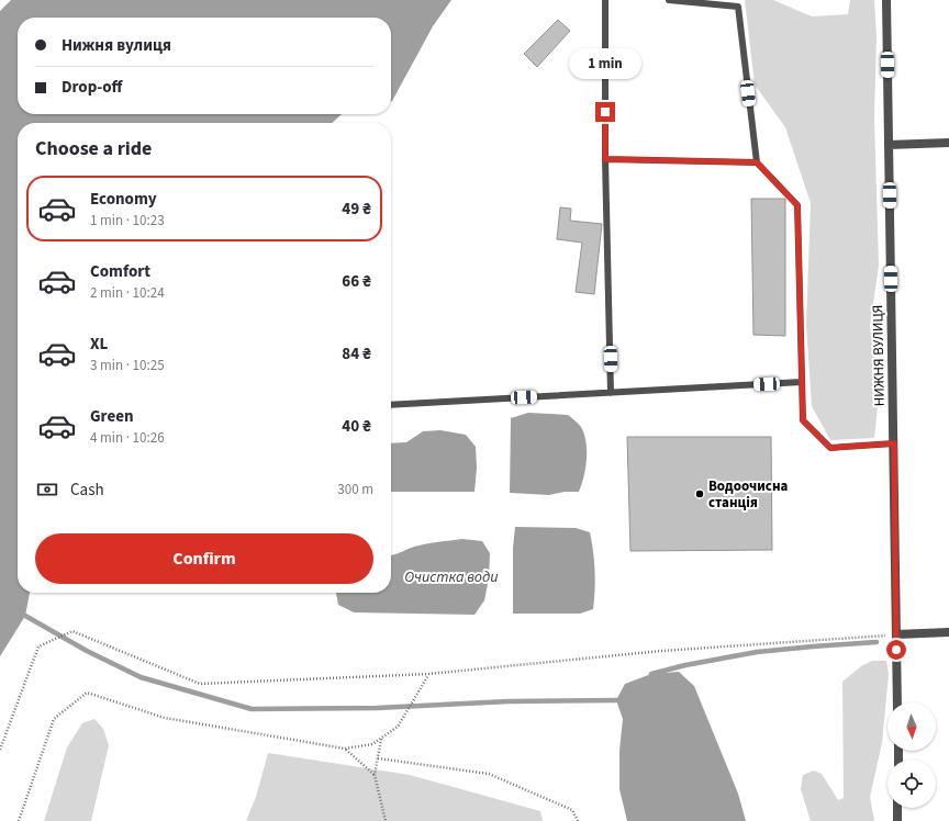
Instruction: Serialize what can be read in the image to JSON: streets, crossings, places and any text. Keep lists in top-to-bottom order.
{
  "streets": {
    "street": ["НИЖНЯ ВУЛИЦЯ"]
  },
  "water": ["Очистка води"],
  "places": ["Водоочисна станція"],
  "north": "bottom",
  "page": {
    "banner": ["Нижня вулиця", "Drop-off"],
    "bubble": "1 min",
    "heading": "Choose a ride",
    "list": [
      {
        "name": "Economy",
        "note": "1 min · 10:23",
        "value": "49 ₴"
      },
      {
        "name": "Comfort",
        "note": "2 min · 10:24",
        "value": "66 ₴"
      },
      {
        "name": "XL",
        "note": "3 min · 10:25",
        "value": "84 ₴"
      },
      {
        "name": "Green",
        "note": "4 min · 10:26",
        "value": "40 ₴"
      }
    ],
    "pay": ["Cash", "300 m"],
    "buttons": "Confirm"
  }
}
